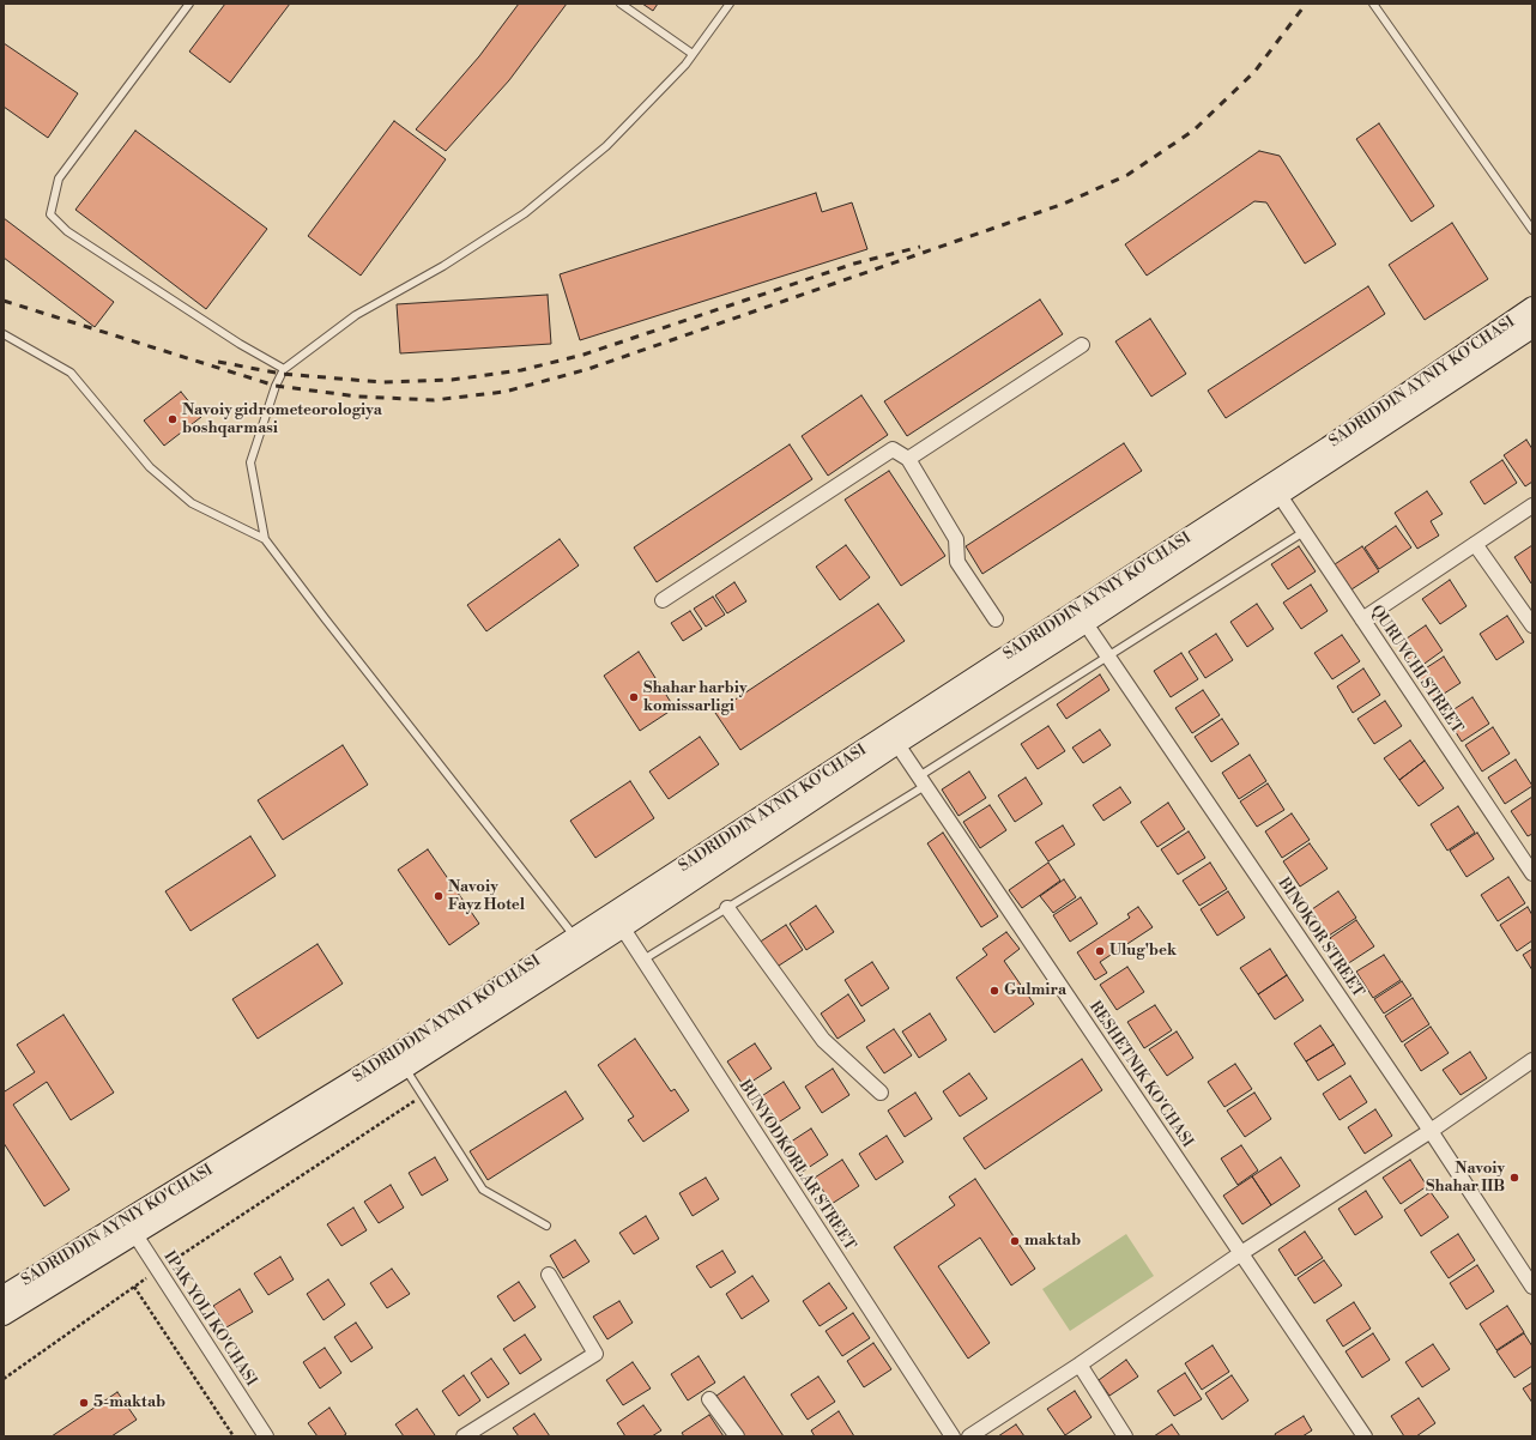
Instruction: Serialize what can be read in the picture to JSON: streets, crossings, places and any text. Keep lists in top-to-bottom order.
{
  "streets": {
    "main road": ["SADRIDDIN AYNIY KO'CHASI"],
    "street": [
      "QURUVCHI STREET",
      "BINOKOR STREET",
      "RESHETNIK KO'CHASI",
      "BUNYODKORLAR STREET",
      "IPAK YOLI KO'CHASI"
    ]
  },
  "crossings": [
    ["SADRIDDIN AYNIY KO'CHASI", "QURUVCHI STREET"],
    ["SADRIDDIN AYNIY KO'CHASI", "BINOKOR STREET"],
    ["SADRIDDIN AYNIY KO'CHASI", "RESHETNIK KO'CHASI"],
    ["SADRIDDIN AYNIY KO'CHASI", "BUNYODKORLAR STREET"],
    ["SADRIDDIN AYNIY KO'CHASI", "IPAK YOLI KO'CHASI"]
  ],
  "places": [
    "Navoiy gidrometeorologiya boshqarmasi",
    "Shahar harbiy komissarligi",
    "Navoiy Fayz Hotel",
    "Ulug'bek",
    "Gulmira",
    "Navoiy Shahar IIB",
    "maktab",
    "5-maktab"
  ]
}
